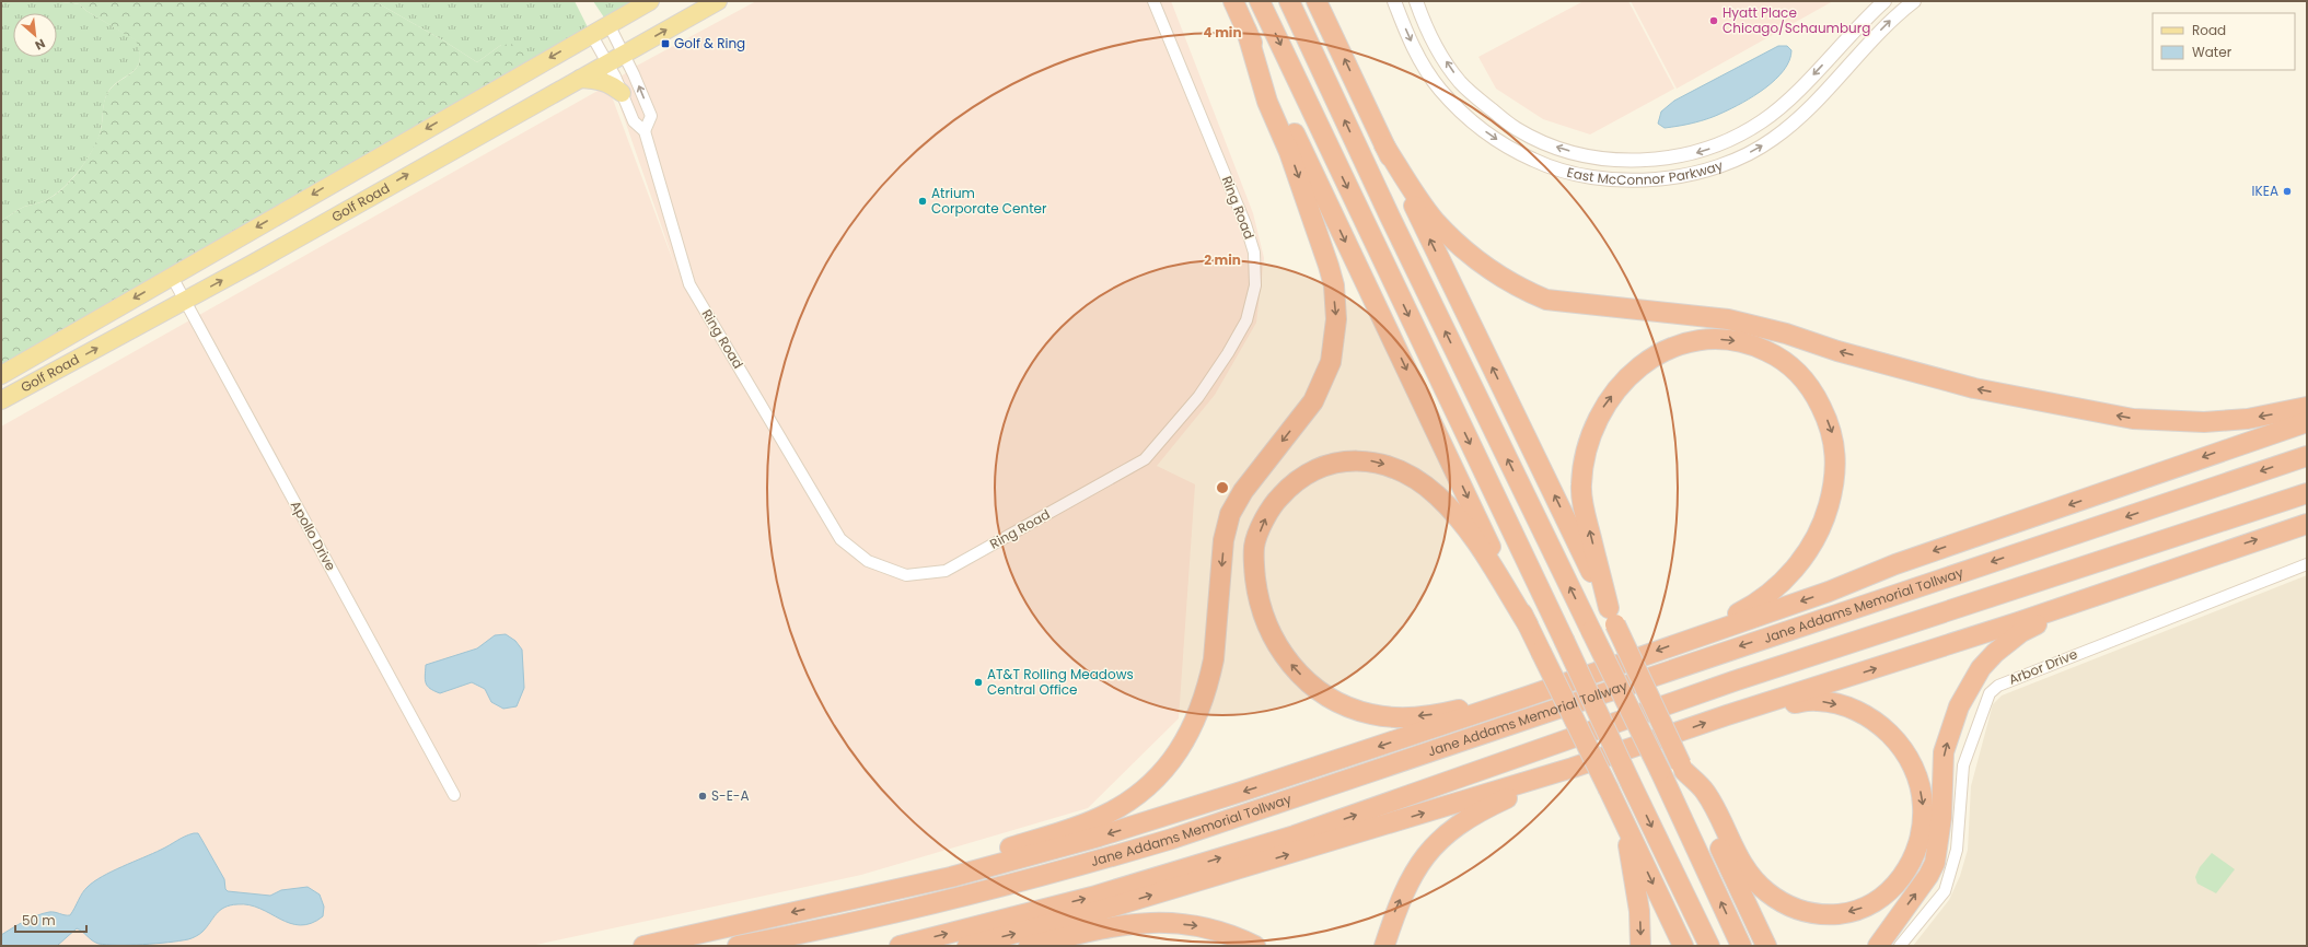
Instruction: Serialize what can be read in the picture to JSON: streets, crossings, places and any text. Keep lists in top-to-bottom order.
{
  "streets": {
    "highway": ["Jane Addams Memorial Tollway"],
    "main road": ["Golf Road"],
    "street": [
      "East McConnor Parkway",
      "Ring Road",
      "Apollo Drive",
      "Arbor Drive"
    ]
  },
  "crossings": [
    ["Golf Road", "Ring Road"],
    ["Golf Road", "Apollo Drive"]
  ],
  "places": {
    "other": [
      "Hyatt Place Chicago/Schaumburg",
      "IKEA",
      "Atrium Corporate Center",
      "AT&T Rolling Meadows Central Office",
      "S-E-A"
    ],
    "transit": ["Golf & Ring"]
  },
  "legend": ["Road", "Water"],
  "scale_bar": "50 m",
  "north": "bottom right",
  "rings": ["4 min", "2 min"]
}
